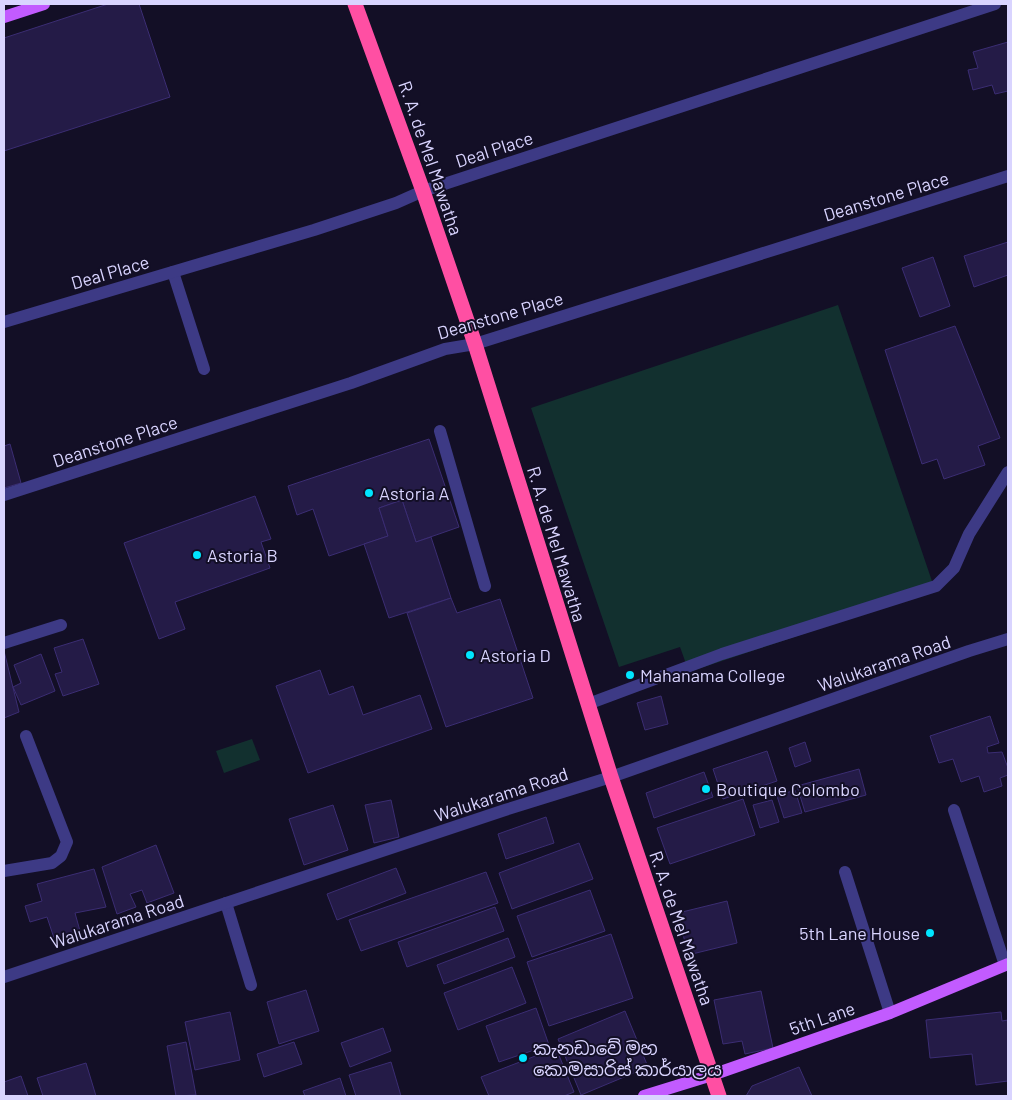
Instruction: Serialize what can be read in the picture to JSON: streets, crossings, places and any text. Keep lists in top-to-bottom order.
{
  "streets": {
    "highway": ["R. A. de Mel Mawatha"],
    "main road": ["5th Lane"],
    "street": ["Deal Place", "Deanstone Place", "Walukarama Road"]
  },
  "crossings": [
    ["Deal Place", "R. A. de Mel Mawatha"],
    ["R. A. de Mel Mawatha", "Deanstone Place"],
    ["R. A. de Mel Mawatha", "Walukarama Road"],
    ["R. A. de Mel Mawatha", "5th Lane"]
  ],
  "places": [
    "Astoria A",
    "Astoria B",
    "Astoria D",
    "Mahanama College",
    "Boutique Colombo",
    "5th Lane House",
    "කැනඩාවේ මහ කොමසාරිස් කාර්යාලය"
  ]
}
